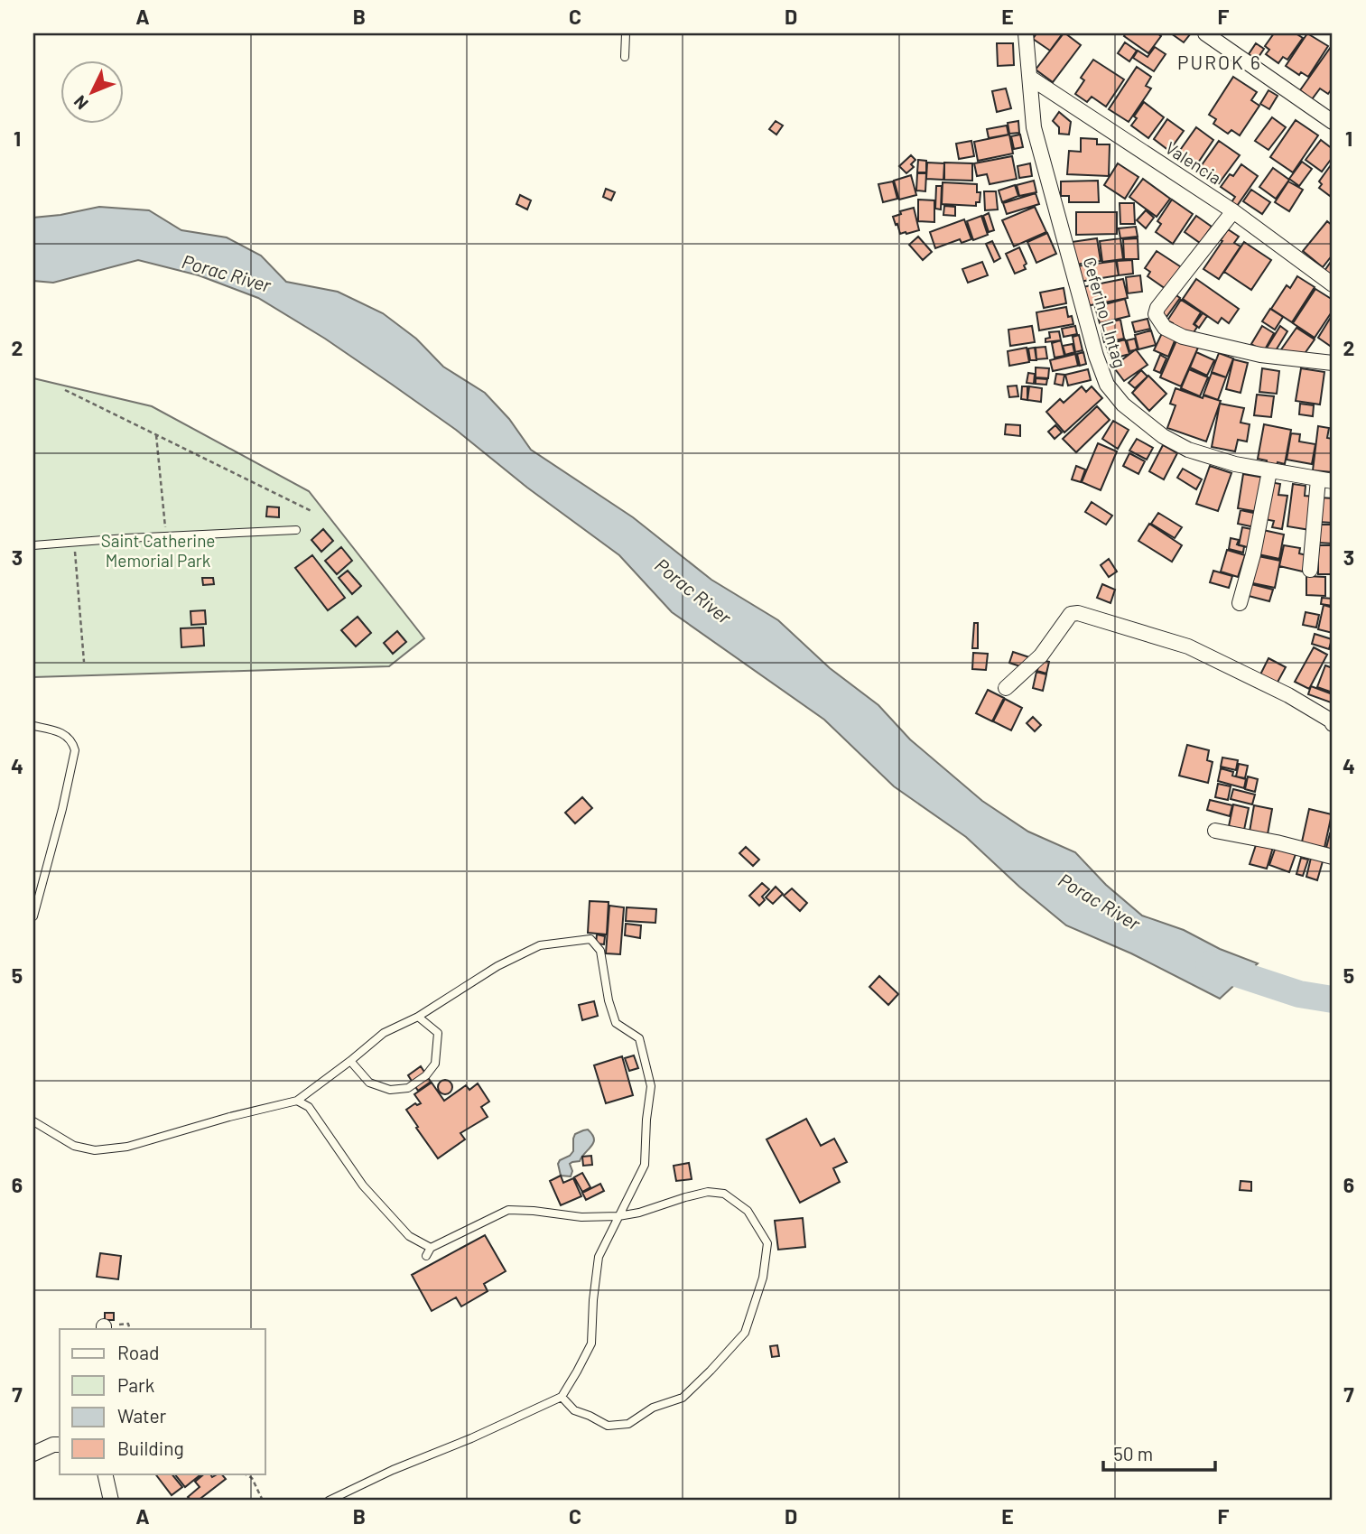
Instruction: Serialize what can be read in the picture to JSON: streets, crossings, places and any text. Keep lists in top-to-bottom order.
{
  "streets": {
    "street": ["Valencia", "Ceferino LIntag"]
  },
  "crossings": [
    ["Valencia", "Ceferino LIntag"]
  ],
  "districts": ["PUROK 6"],
  "water": ["Porac River"],
  "parks": ["Saint Catherine Memorial Park"],
  "legend": [
    "Road",
    "Park",
    "Water",
    "Building"
  ],
  "scale_bar": "50 m",
  "north": "bottom left",
  "grid": {
    "columns": [
      "A",
      "B",
      "C",
      "D",
      "E",
      "F"
    ],
    "rows": [
      "1",
      "2",
      "3",
      "4",
      "5",
      "6",
      "7"
    ]
  }
}
